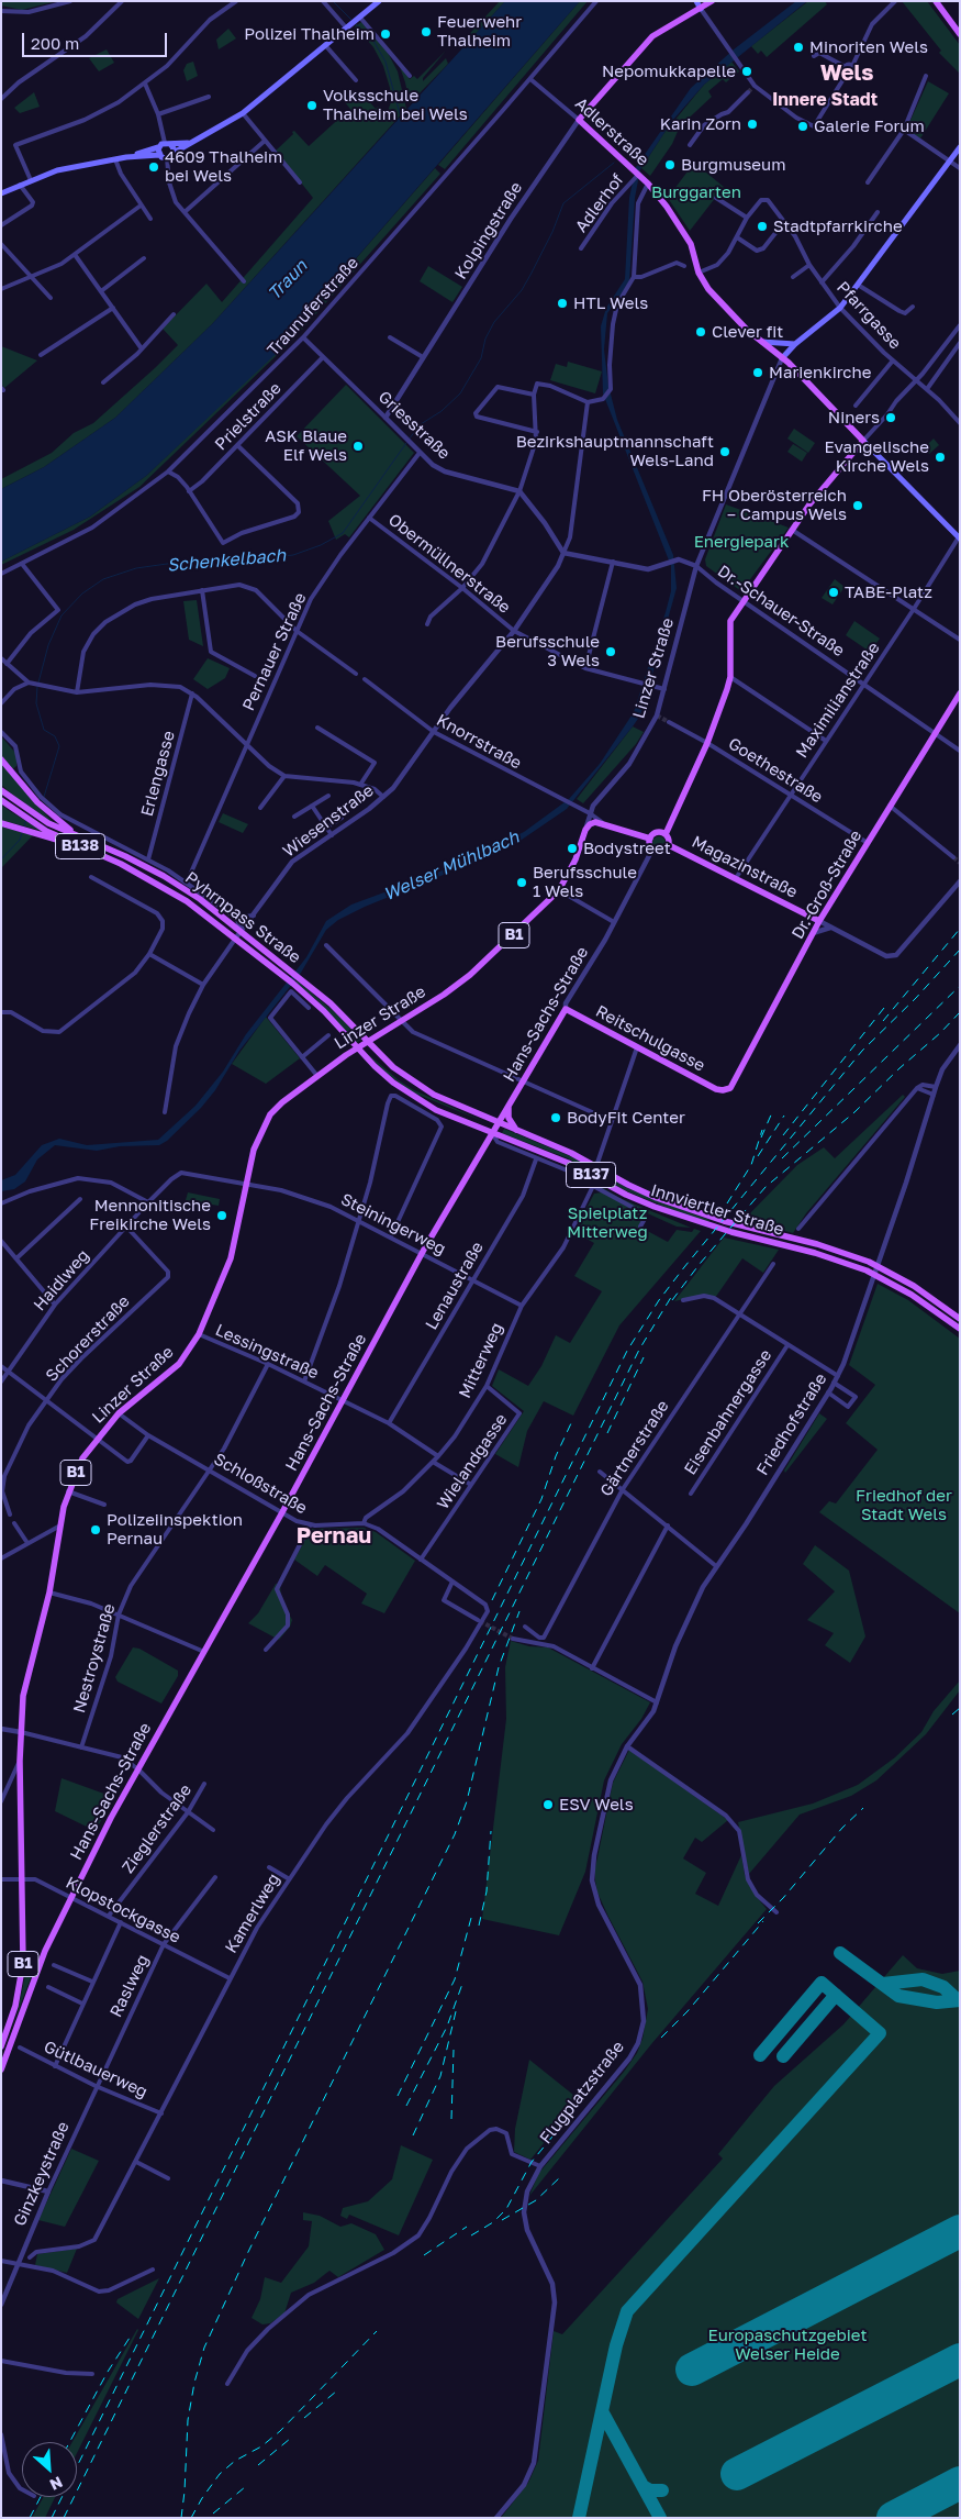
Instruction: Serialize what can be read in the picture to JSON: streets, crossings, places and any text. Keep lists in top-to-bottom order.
{
  "streets": {
    "main road": [
      "Adlerstraße",
      "Linzer Straße",
      "B138",
      "Magazinstraße",
      "Dr.-Groß-Straße",
      "Pyhrnpass Straße",
      "B1",
      "Hans-Sachs-Straße",
      "Reitschulgasse",
      "B137",
      "Innviertler Straße"
    ],
    "street": [
      "Adlerhof",
      "Kolpingstraße",
      "Traunuferstraße",
      "Pfarrgasse",
      "Prielstraße",
      "Griesstraße",
      "Obermüllnerstraße",
      "Dr.-Schauer-Straße",
      "Pernauer Straße",
      "Maximilianstraße",
      "Knorrstraße",
      "Goethestraße",
      "Erlengasse",
      "Wiesenstraße",
      "Steiningerweg",
      "Haidlweg",
      "Lenaustraße",
      "Schorerstraße",
      "Lessingstraße",
      "Mitterweg",
      "Eisenbahnergasse",
      "Friedhofstraße",
      "Gärtnerstraße",
      "Wielandgasse",
      "Schloßstraße",
      "Nestroystraße",
      "Zieglerstraße",
      "Klopstockgasse",
      "Kamerlweg",
      "Raslweg",
      "Gütlbauerweg",
      "Flugplatzstraße",
      "Ginzkeystraße"
    ]
  },
  "crossings": [
    ["Adlerstraße", "Adlerhof"],
    ["Adlerstraße", "Kolpingstraße"],
    ["Adlerstraße", "Traunuferstraße"],
    ["Adlerstraße", "Linzer Straße"],
    ["Kolpingstraße", "Griesstraße"],
    ["Traunuferstraße", "Griesstraße"],
    ["Prielstraße", "Griesstraße"],
    ["Griesstraße", "Pernauer Straße"],
    ["Obermüllnerstraße", "Pernauer Straße"],
    ["Obermüllnerstraße", "Linzer Straße"],
    ["Obermüllnerstraße", "Wiesenstraße"],
    ["Dr.-Schauer-Straße", "Linzer Straße"],
    ["Dr.-Schauer-Straße", "Maximilianstraße"],
    ["Dr.-Schauer-Straße", "Dr.-Groß-Straße"],
    ["Linzer Straße", "Knorrstraße"],
    ["Linzer Straße", "Pyhrnpass Straße"],
    ["Linzer Straße", "Innviertler Straße"],
    ["Linzer Straße", "Steiningerweg"],
    ["Linzer Straße", "Lessingstraße"],
    ["Linzer Straße", "Schloßstraße"],
    ["Linzer Straße", "Klopstockgasse"],
    ["Maximilianstraße", "Goethestraße"],
    ["Maximilianstraße", "Magazinstraße"],
    ["Knorrstraße", "Wiesenstraße"],
    ["Goethestraße", "Dr.-Groß-Straße"],
    ["Wiesenstraße", "Pyhrnpass Straße"],
    ["Magazinstraße", "Dr.-Groß-Straße"],
    ["Magazinstraße", "Hans-Sachs-Straße"],
    ["Dr.-Groß-Straße", "Reitschulgasse"],
    ["Pyhrnpass Straße", "Innviertler Straße"],
    ["Hans-Sachs-Straße", "Reitschulgasse"],
    ["Hans-Sachs-Straße", "Innviertler Straße"],
    ["Hans-Sachs-Straße", "Steiningerweg"],
    ["Hans-Sachs-Straße", "Lessingstraße"],
    ["Hans-Sachs-Straße", "Schloßstraße"],
    ["Hans-Sachs-Straße", "Klopstockgasse"],
    ["Innviertler Straße", "Friedhofstraße"],
    ["Steiningerweg", "Haidlweg"],
    ["Steiningerweg", "Lenaustraße"],
    ["Steiningerweg", "Mitterweg"],
    ["Haidlweg", "Schorerstraße"],
    ["Lenaustraße", "Lessingstraße"],
    ["Lessingstraße", "Mitterweg"],
    ["Lessingstraße", "Nestroystraße"],
    ["Mitterweg", "Wielandgasse"],
    ["Mitterweg", "Schloßstraße"],
    ["Friedhofstraße", "Flugplatzstraße"],
    ["Wielandgasse", "Schloßstraße"],
    ["Schloßstraße", "Nestroystraße"],
    ["Schloßstraße", "Kamerlweg"],
    ["Zieglerstraße", "Klopstockgasse"],
    ["Klopstockgasse", "Kamerlweg"],
    ["Klopstockgasse", "Raslweg"],
    ["Kamerlweg", "Gütlbauerweg"],
    ["Raslweg", "Gütlbauerweg"],
    ["Raslweg", "Ginzkeystraße"],
    ["Gütlbauerweg", "Ginzkeystraße"]
  ],
  "districts": ["Wels", "Innere Stadt", "Pernau"],
  "water": ["Traun", "Schenkelbach", "Welser Mühlbach"],
  "parks": [
    "Burggarten",
    "Energiepark",
    "Spielplatz Mitterweg",
    "Friedhof der Stadt Wels",
    "Europaschutzgebiet Welser Heide"
  ],
  "places": [
    "Feuerwehr Thalheim",
    "Polizei Thalheim",
    "Minoriten Wels",
    "Nepomukkapelle",
    "Volksschule Thalheim bei Wels",
    "Karin Zorn",
    "Galerie Forum",
    "Burgmuseum",
    "4609 Thalheim bei Wels",
    "Stadtpfarrkirche",
    "HTL Wels",
    "Clever fit",
    "Marienkirche",
    "Niners",
    "ASK Blaue Elf Wels",
    "Bezirkshauptmannschaft Wels-Land",
    "Evangelische Kirche Wels",
    "FH Oberösterreich – Campus Wels",
    "TABE-Platz",
    "Berufsschule 3 Wels",
    "Bodystreet",
    "Berufsschule 1 Wels",
    "BodyFit Center",
    "Mennonitische Freikirche Wels",
    "Polizeiinspektion Pernau",
    "ESV Wels"
  ],
  "scale_bar": "200 m",
  "north": "bottom right"
}
